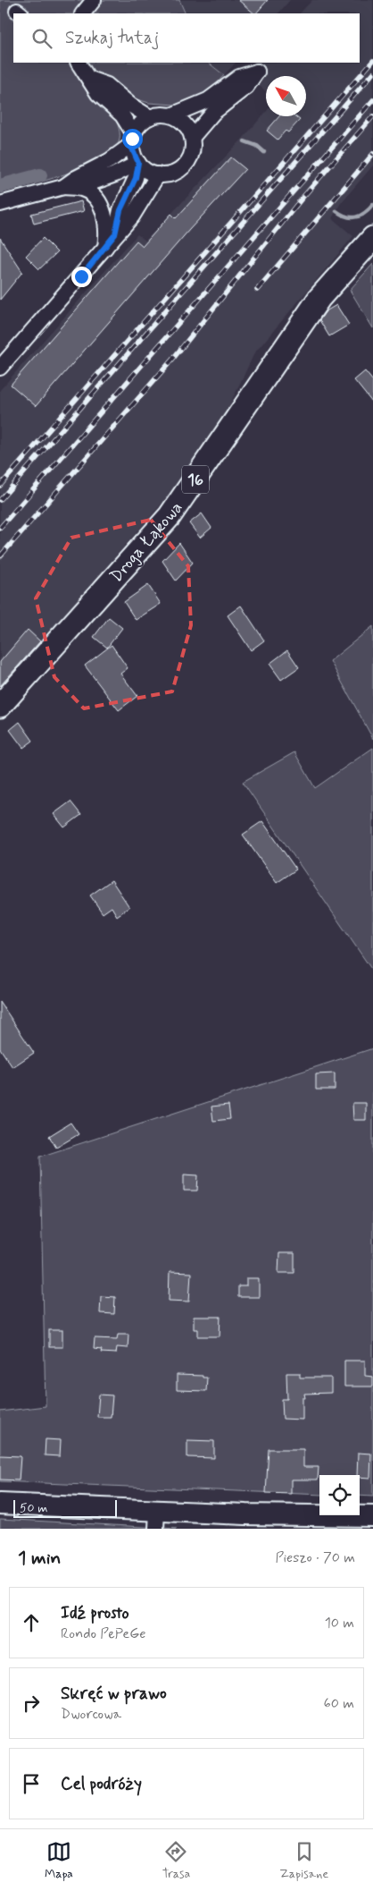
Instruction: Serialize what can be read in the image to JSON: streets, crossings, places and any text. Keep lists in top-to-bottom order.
{
  "streets": {
    "main road": ["16", "Droga Łąkowa"]
  },
  "scale_bar": "50 m",
  "north": "top left",
  "page": {
    "search": "Szukaj tutaj",
    "scale": "50 m",
    "heading": ["1 min", "Pieszo · 70 m"],
    "list": [
      ["Idź prosto", "Rondo PePeGe", "10 m"],
      ["Skręć w prawo", "Dworcowa", "60 m"],
      "Cel podróży"
    ],
    "nav": ["Mapa", "Trasa", "Zapisane"]
  }
}
